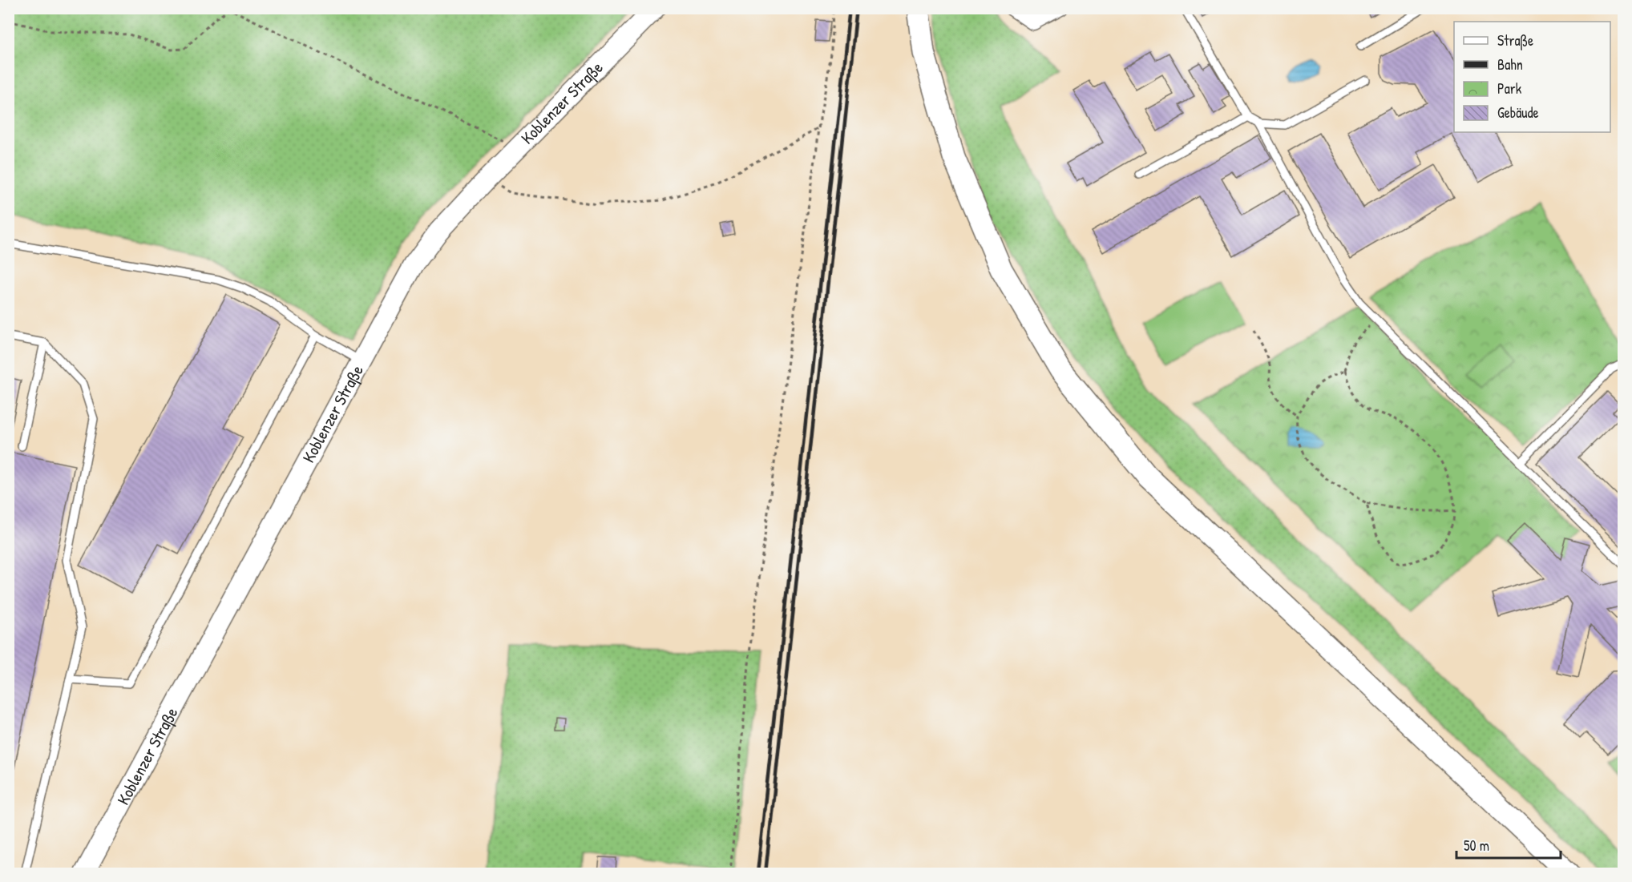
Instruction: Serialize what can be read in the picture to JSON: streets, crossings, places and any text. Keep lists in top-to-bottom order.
{
  "streets": {
    "street": ["Koblenzer Straße"]
  },
  "legend": [
    "Straße",
    "Bahn",
    "Park",
    "Gebäude"
  ],
  "scale_bar": "50 m"
}
